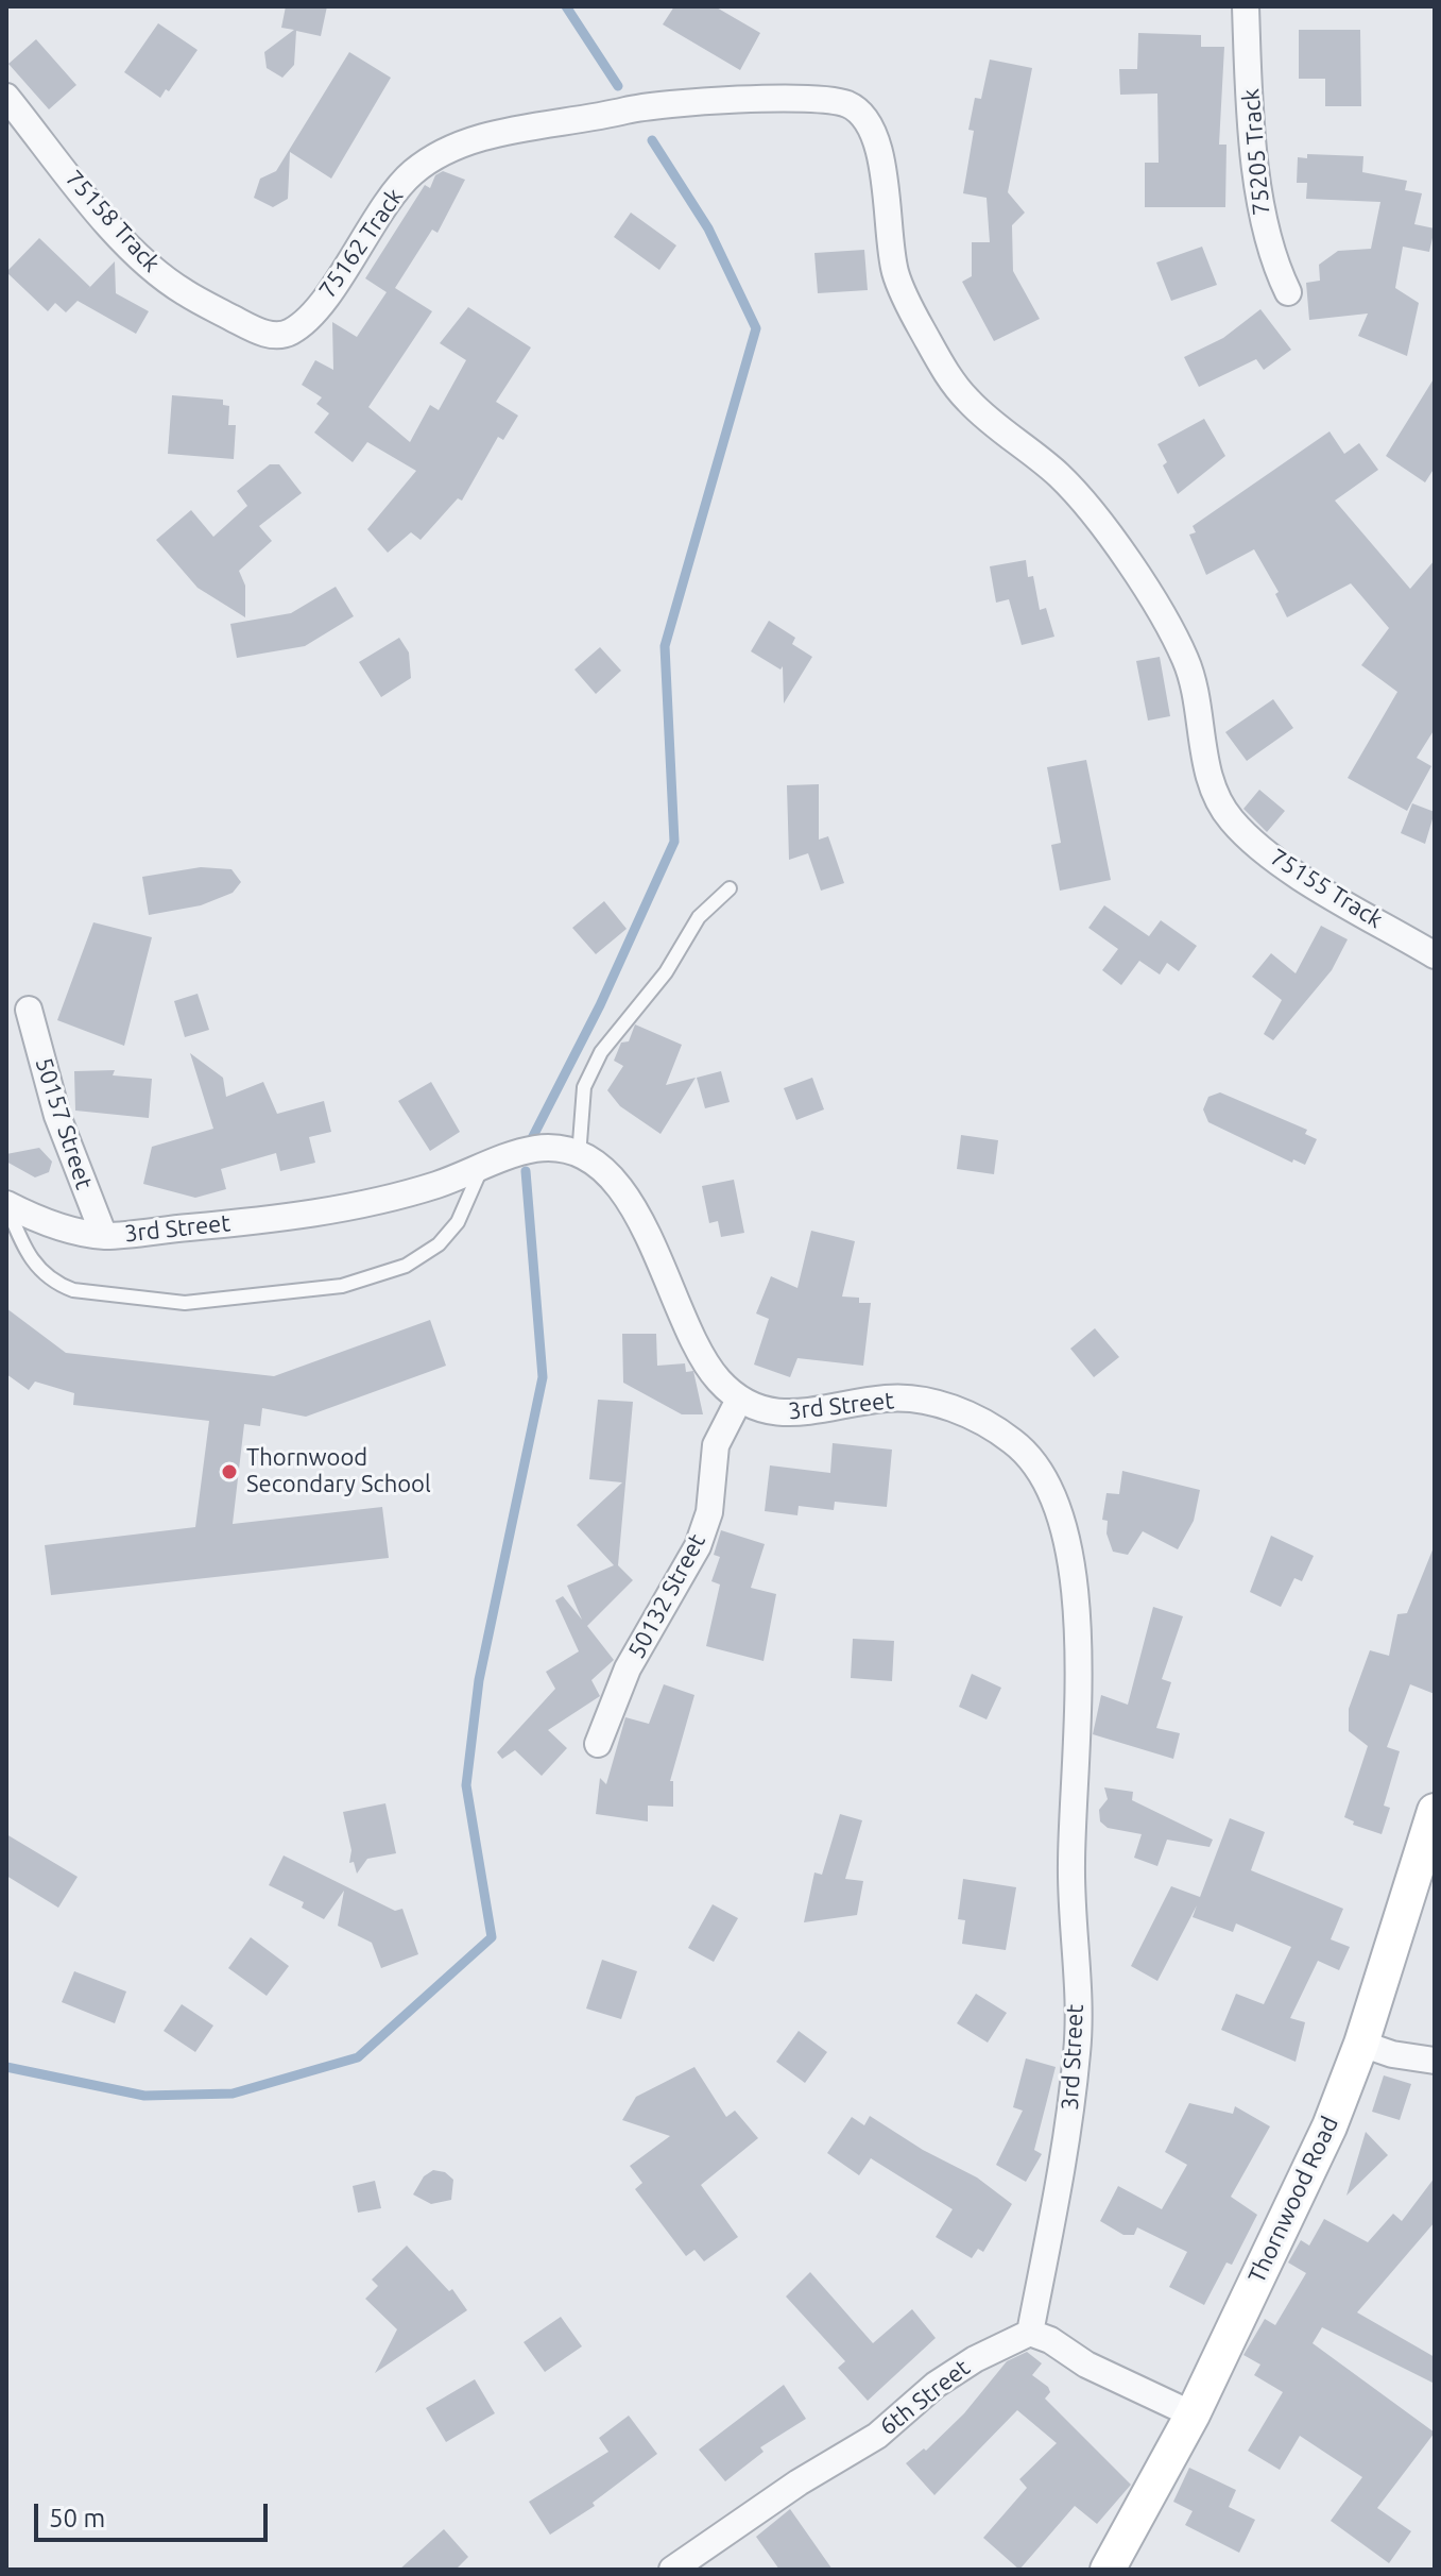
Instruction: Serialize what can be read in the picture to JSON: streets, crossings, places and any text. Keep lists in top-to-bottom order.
{
  "streets": {
    "street": [
      "75205 Track",
      "75158 Track",
      "75162 Track",
      "75155 Track",
      "50157 Street",
      "3rd Street",
      "50132 Street",
      "Thornwood Road",
      "6th Street"
    ]
  },
  "crossings": [
    ["75158 Track", "75162 Track"],
    ["75162 Track", "75155 Track"],
    ["50157 Street", "3rd Street"],
    ["3rd Street", "50132 Street"],
    ["3rd Street", "6th Street"]
  ],
  "places": ["Thornwood Secondary School"],
  "scale_bar": "50 m"
}
